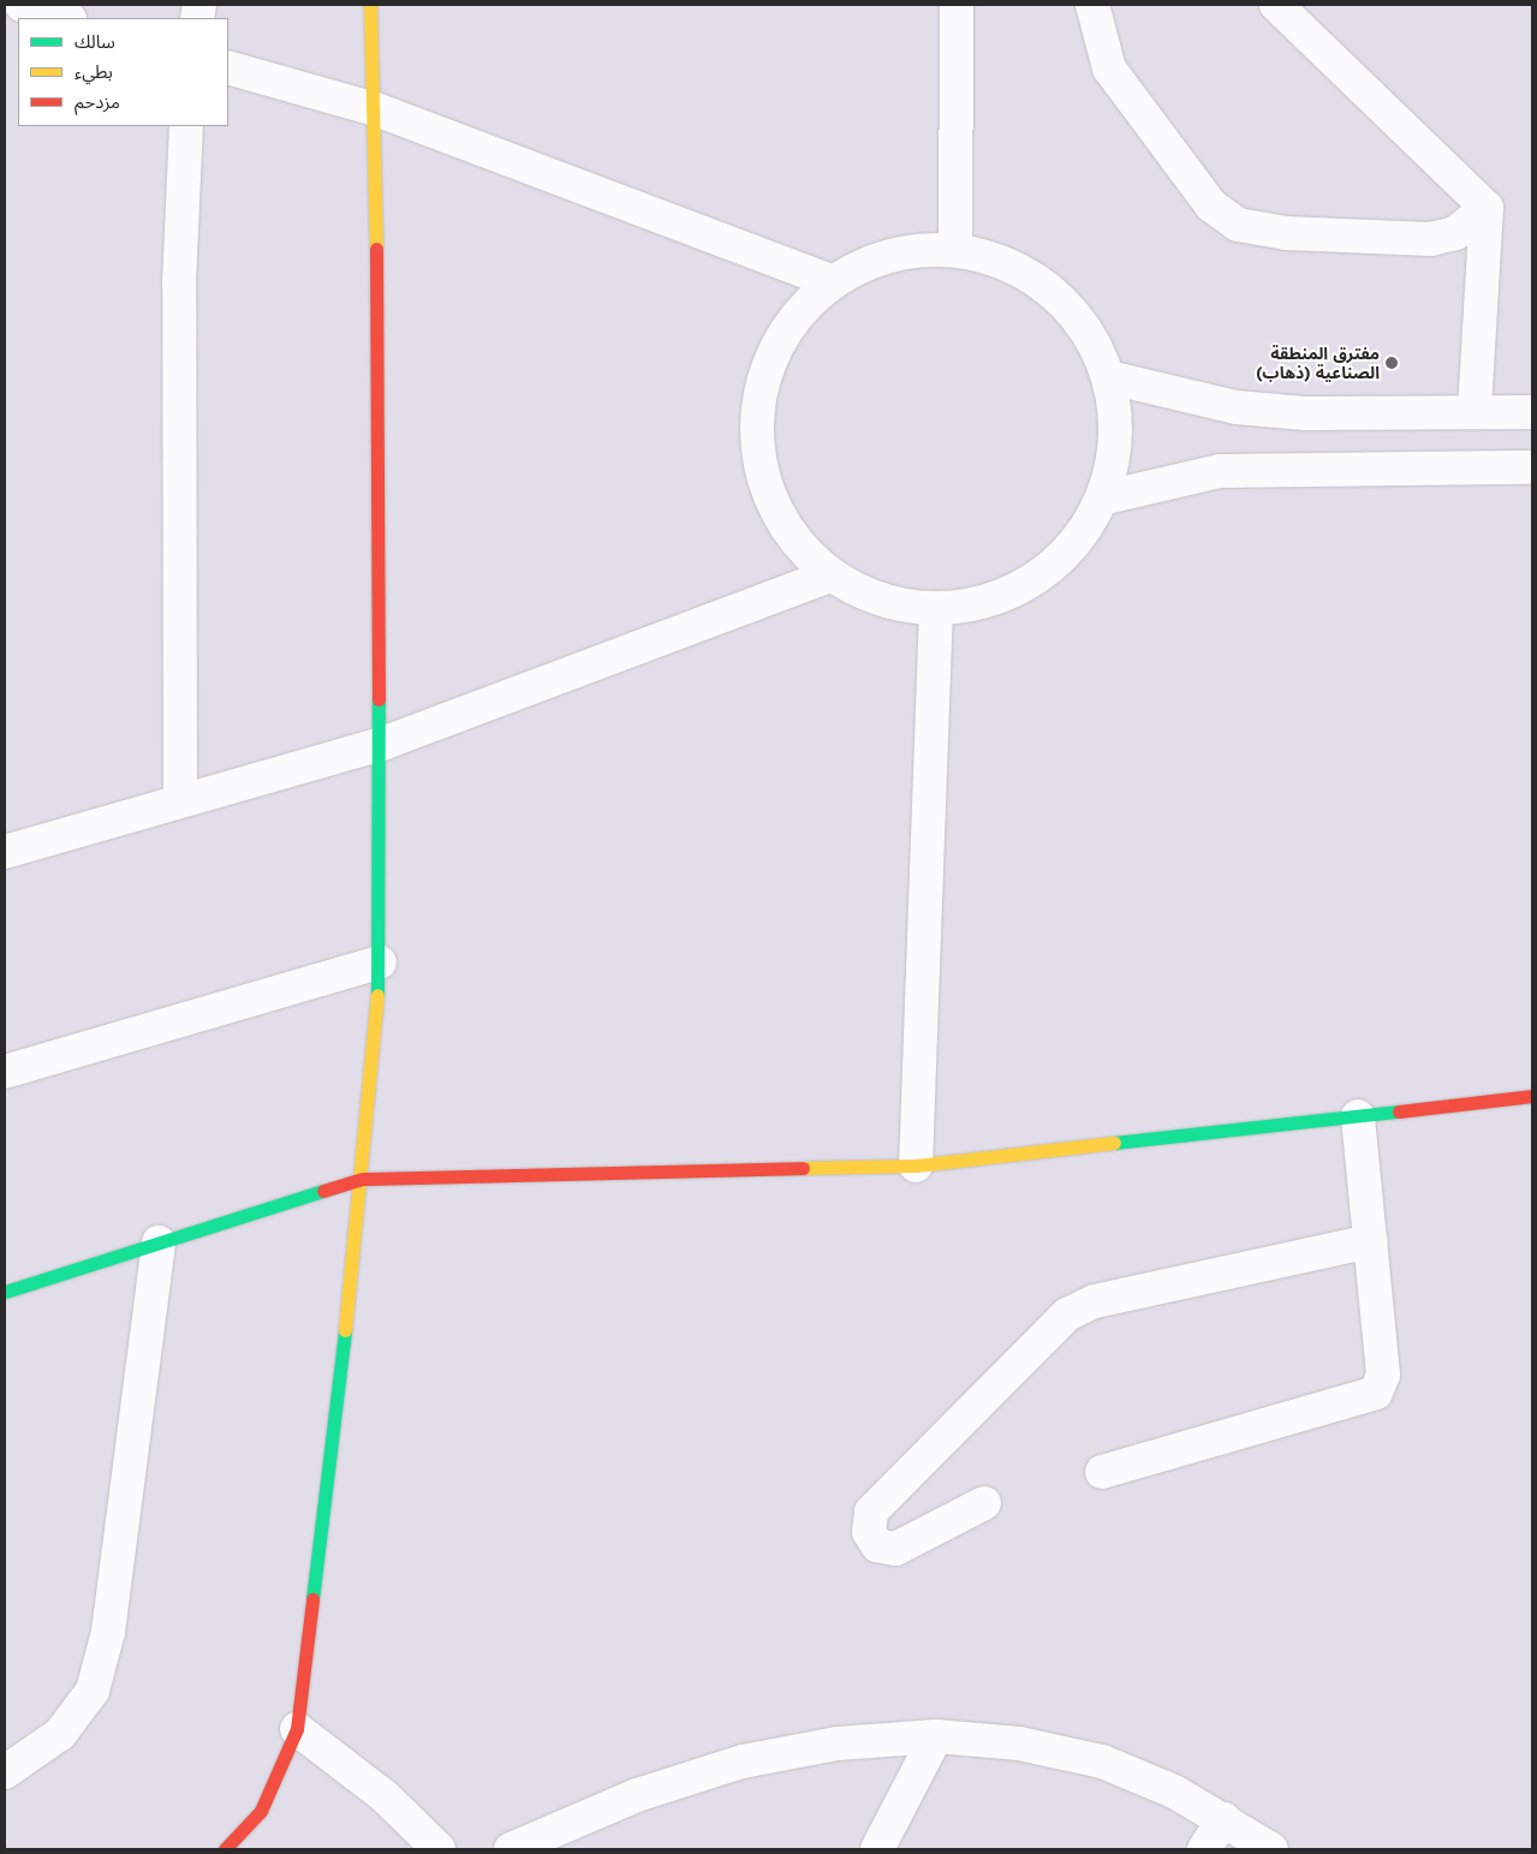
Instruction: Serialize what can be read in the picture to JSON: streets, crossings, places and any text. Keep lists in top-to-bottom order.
{
  "places": ["مفترق المنطقة الصناعية (ذهاب)"],
  "legend": ["سالك", "بطيء", "مزدحم"]
}
